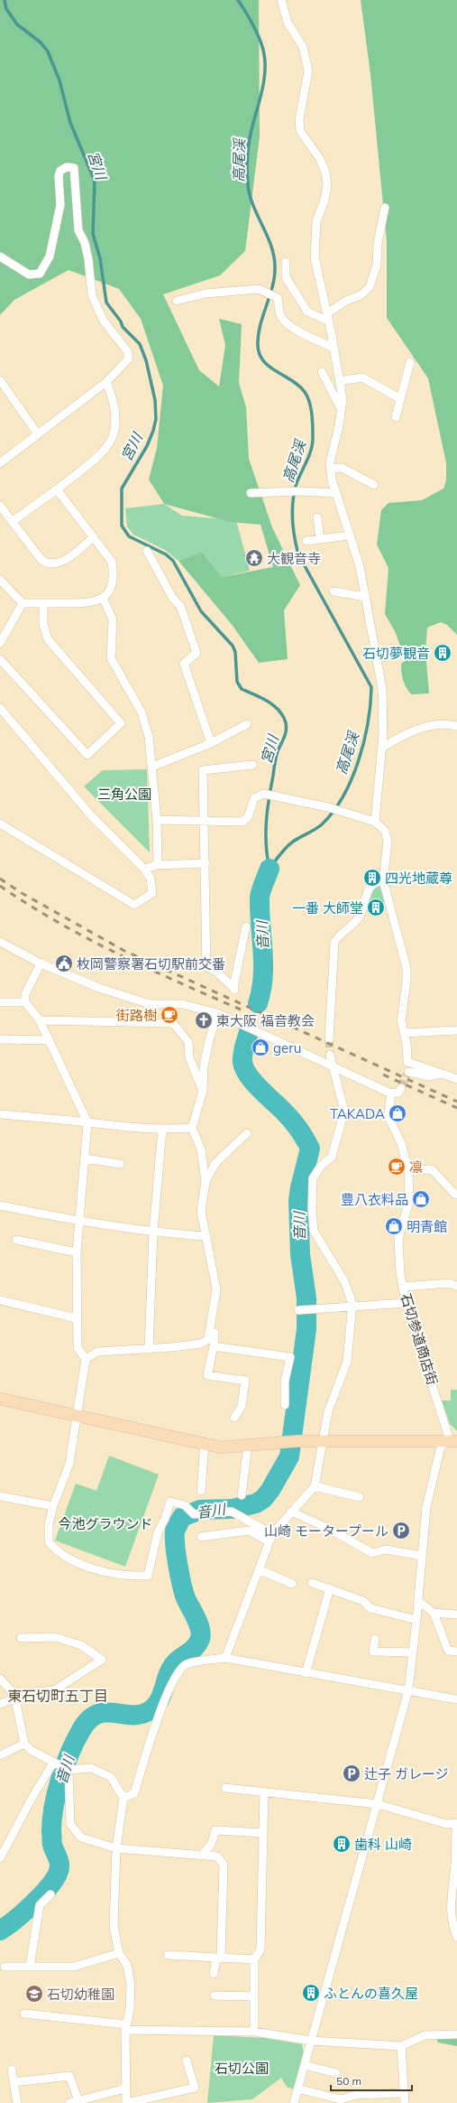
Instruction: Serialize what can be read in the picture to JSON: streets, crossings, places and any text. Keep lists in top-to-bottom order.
{
  "streets": {
    "street": ["石切参道商店街"]
  },
  "districts": ["東石切町五丁目"],
  "water": ["高尾渓", "宮川", "音川"],
  "parks": ["三角公園", "今池グラウンド", "石切公園"],
  "places": {
    "temple": ["大観音寺"],
    "building": [
      "石切夢観音",
      "四光地蔵尊",
      "一番 大師堂",
      "歯科 山崎",
      "ふとんの喜久屋"
    ],
    "public building": ["枚岡警察署石切駅前交番"],
    "cafe": ["街路樹", "凛"],
    "church": ["東大阪 福音教会"],
    "shop": [
      "geru",
      "TAKADA",
      "豊八衣料品",
      "明青館"
    ],
    "parking": ["山崎 モータープール", "辻子 ガレージ"],
    "school or university": ["石切幼稚園"]
  },
  "scale_bar": "50 m"
}
